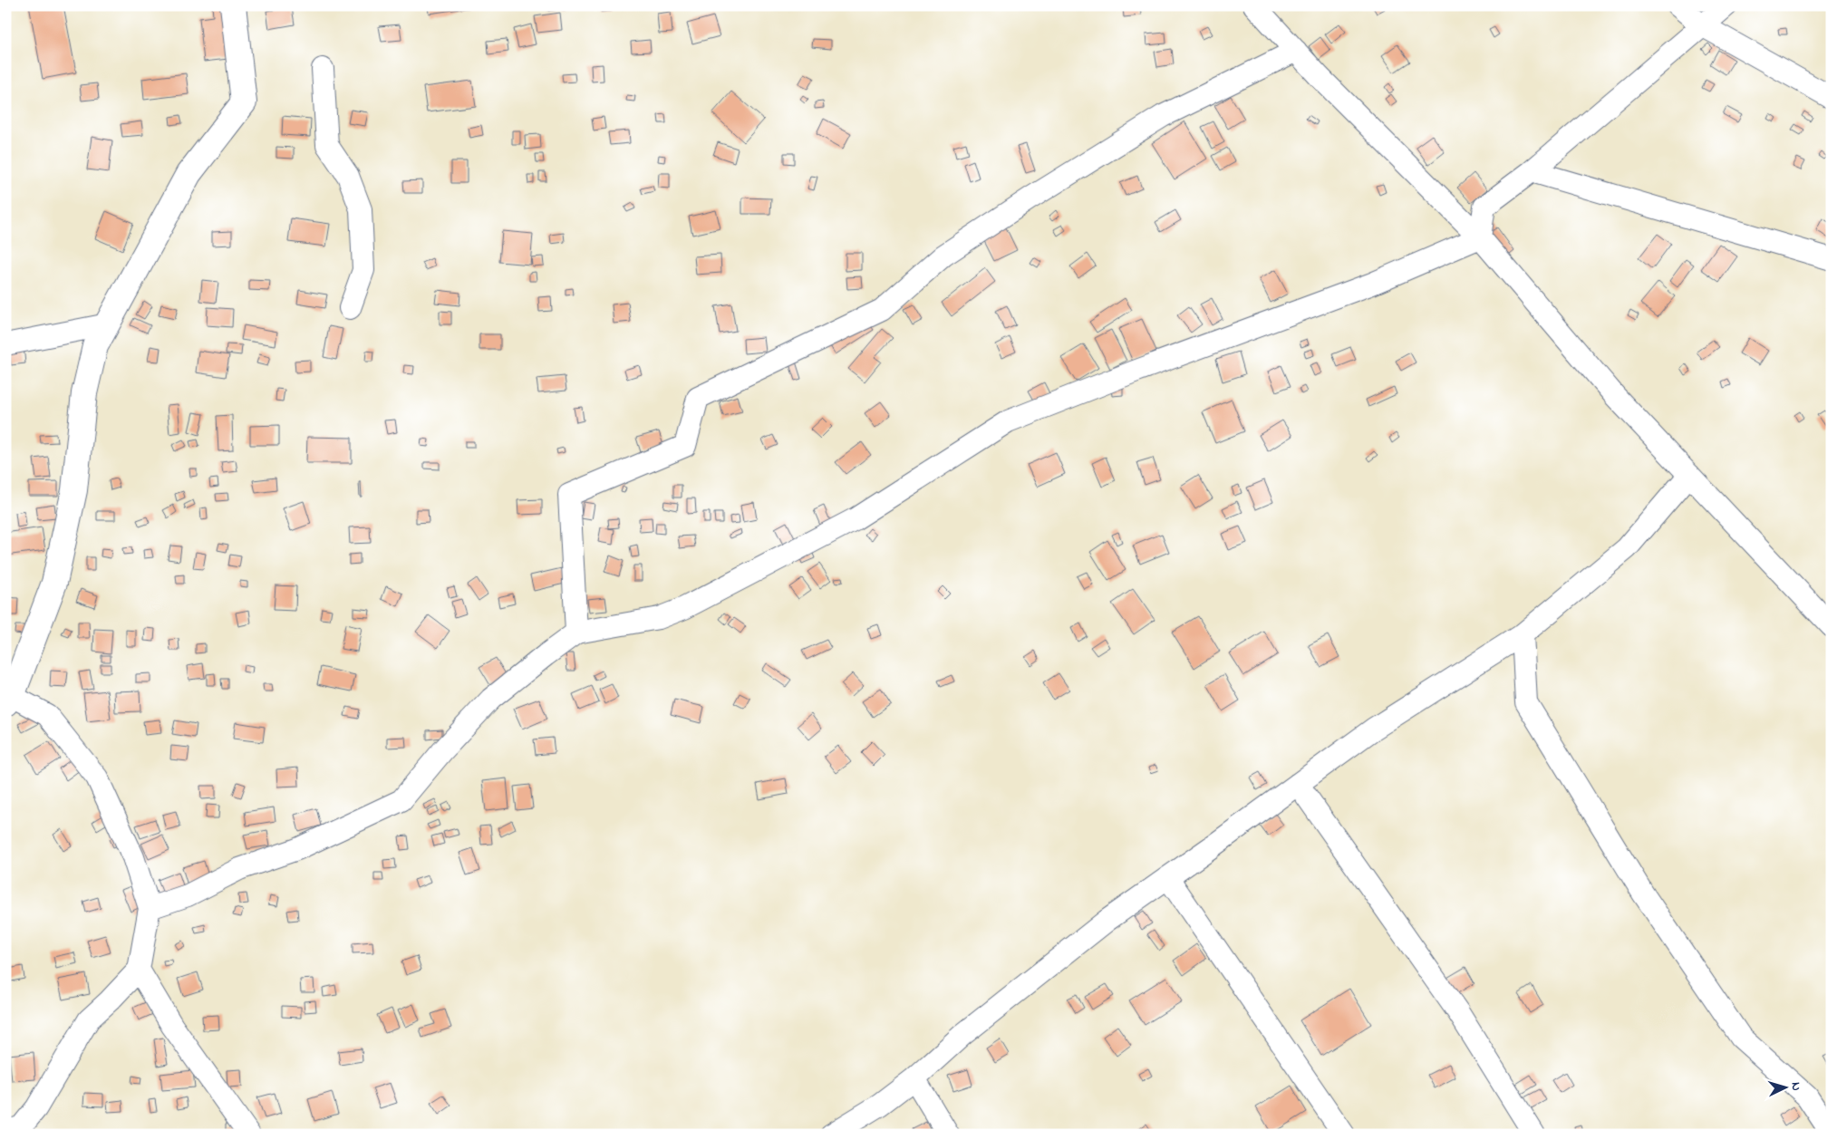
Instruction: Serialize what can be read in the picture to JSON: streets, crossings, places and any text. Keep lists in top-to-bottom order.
{
  "north": "right"
}
